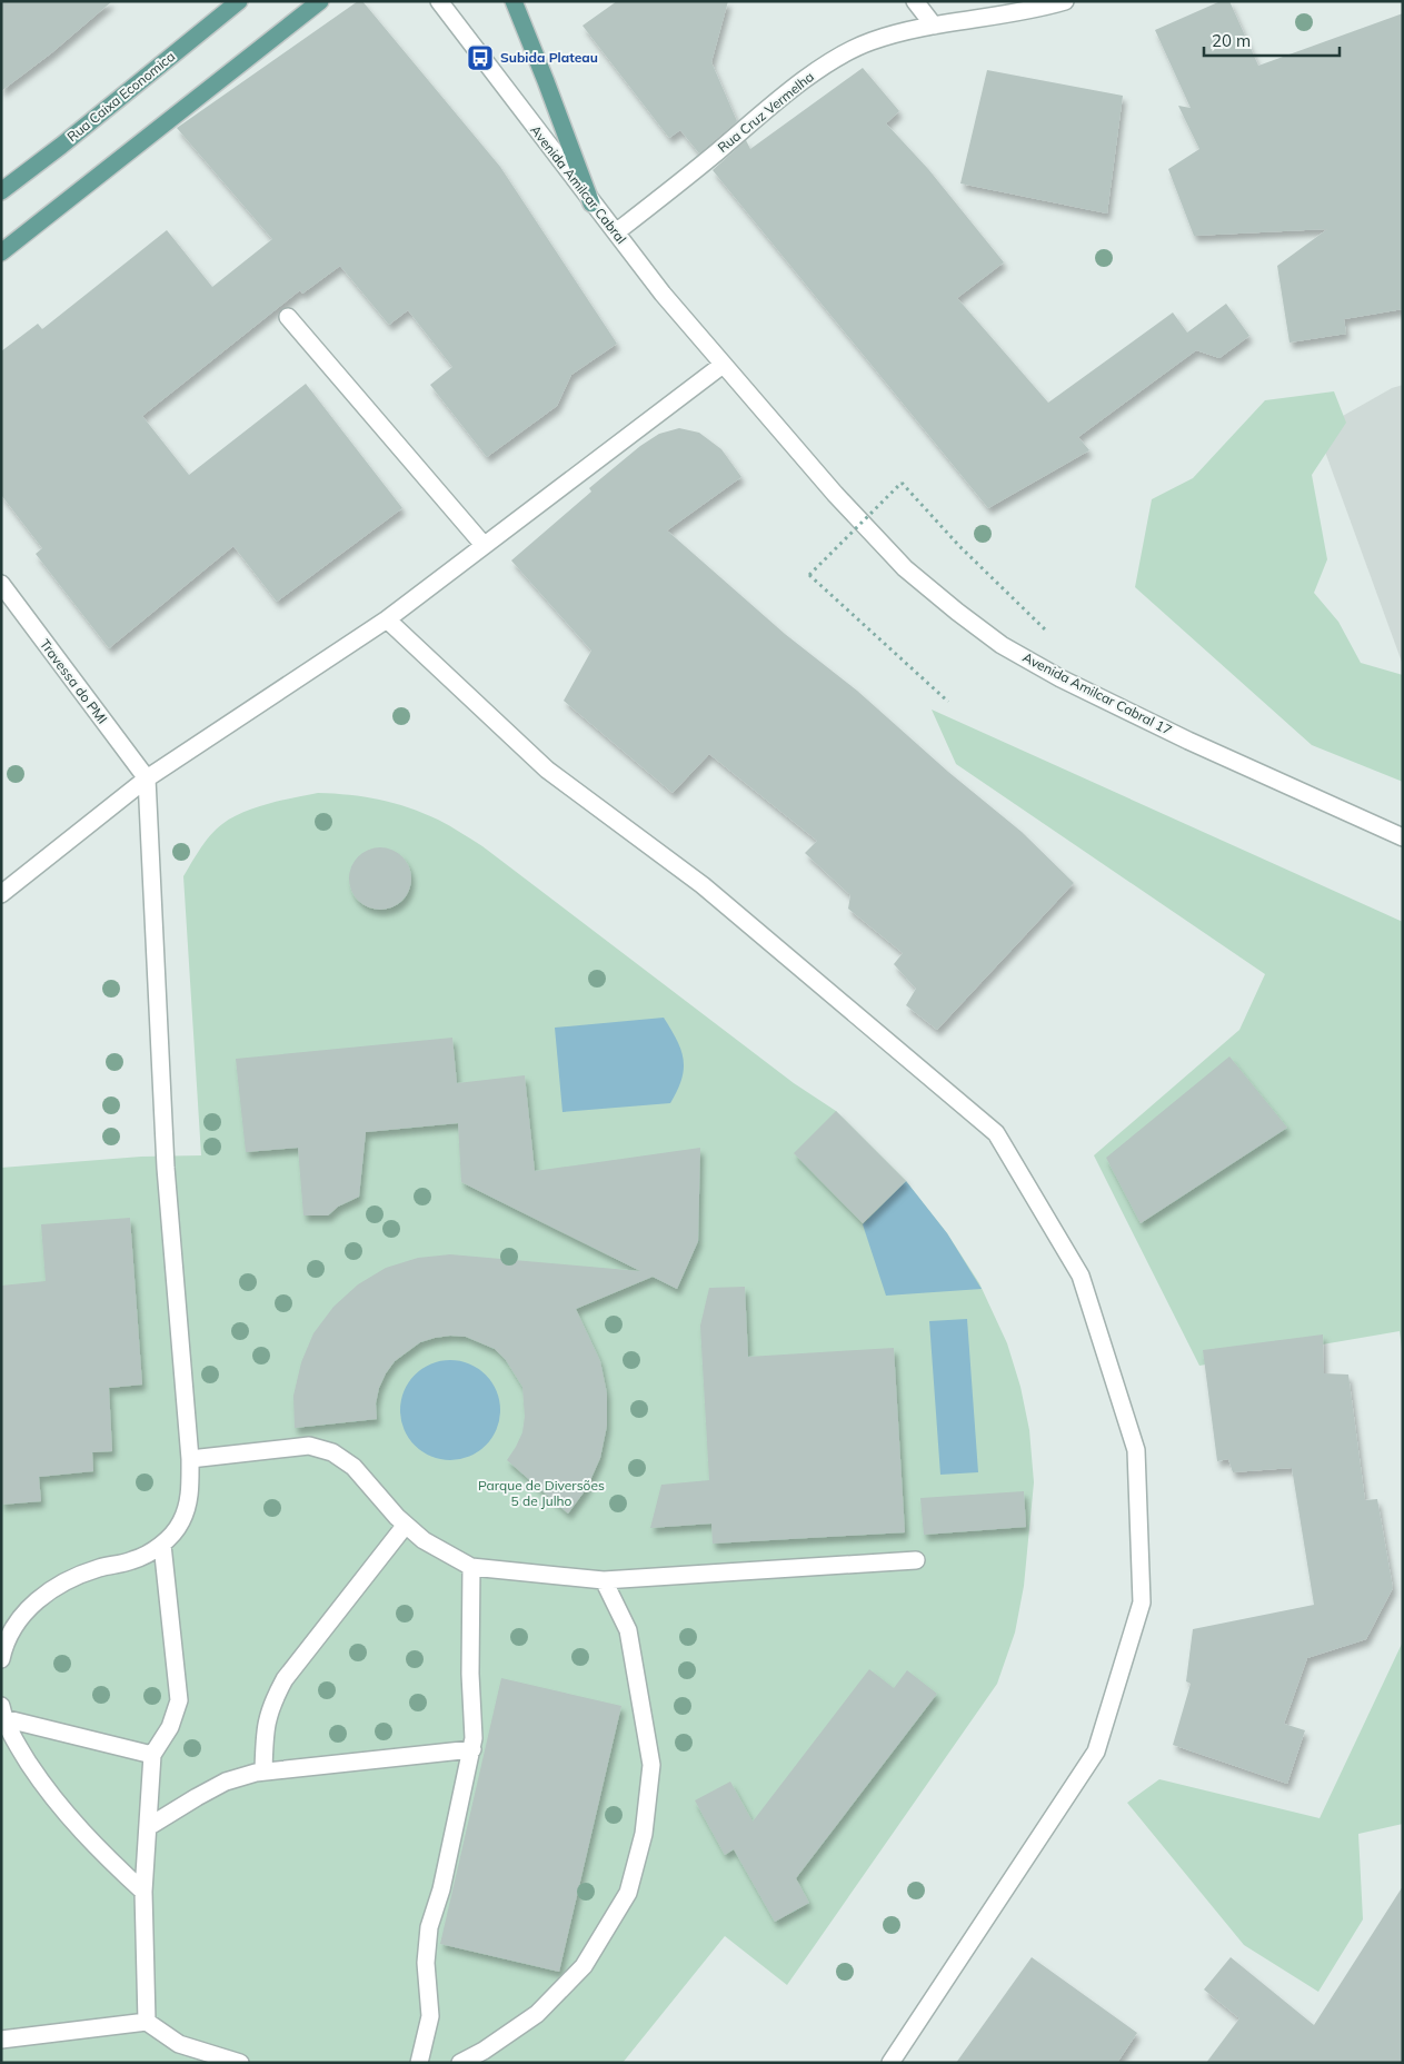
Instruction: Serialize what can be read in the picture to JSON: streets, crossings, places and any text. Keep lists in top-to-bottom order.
{
  "streets": {
    "main road": ["Rua Caixa Economica"],
    "street": [
      "Rua Cruz Vermelha",
      "Avenida Amilcar Cabral",
      "Travessa do PMI",
      "Avenida Amilcar Cabral 17"
    ]
  },
  "crossings": [
    ["Rua Cruz Vermelha", "Avenida Amilcar Cabral"],
    ["Avenida Amilcar Cabral", "Avenida Amilcar Cabral 17"]
  ],
  "parks": ["Parque de Diversões 5 de Julho"],
  "places": {
    "bus stop": ["Subida Plateau"]
  },
  "scale_bar": "20 m"
}
